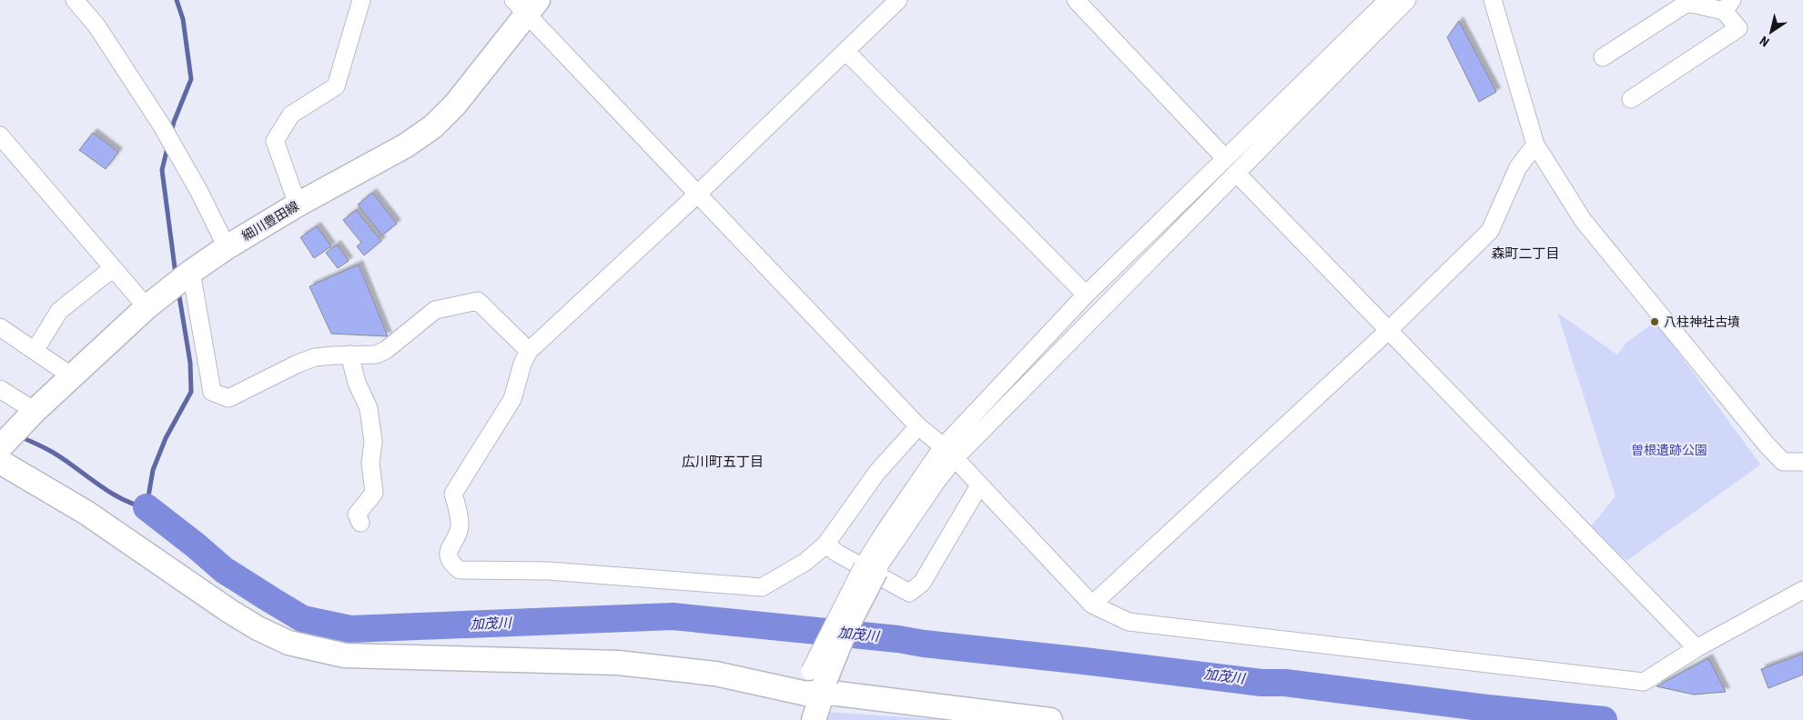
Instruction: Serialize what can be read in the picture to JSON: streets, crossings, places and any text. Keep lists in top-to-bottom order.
{
  "streets": {
    "street": ["細川豊田線"]
  },
  "districts": ["森町二丁目", "広川町五丁目"],
  "water": ["加茂川"],
  "parks": ["曽根遺跡公園"],
  "places": ["八柱神社古墳"],
  "north": "bottom left"
}
